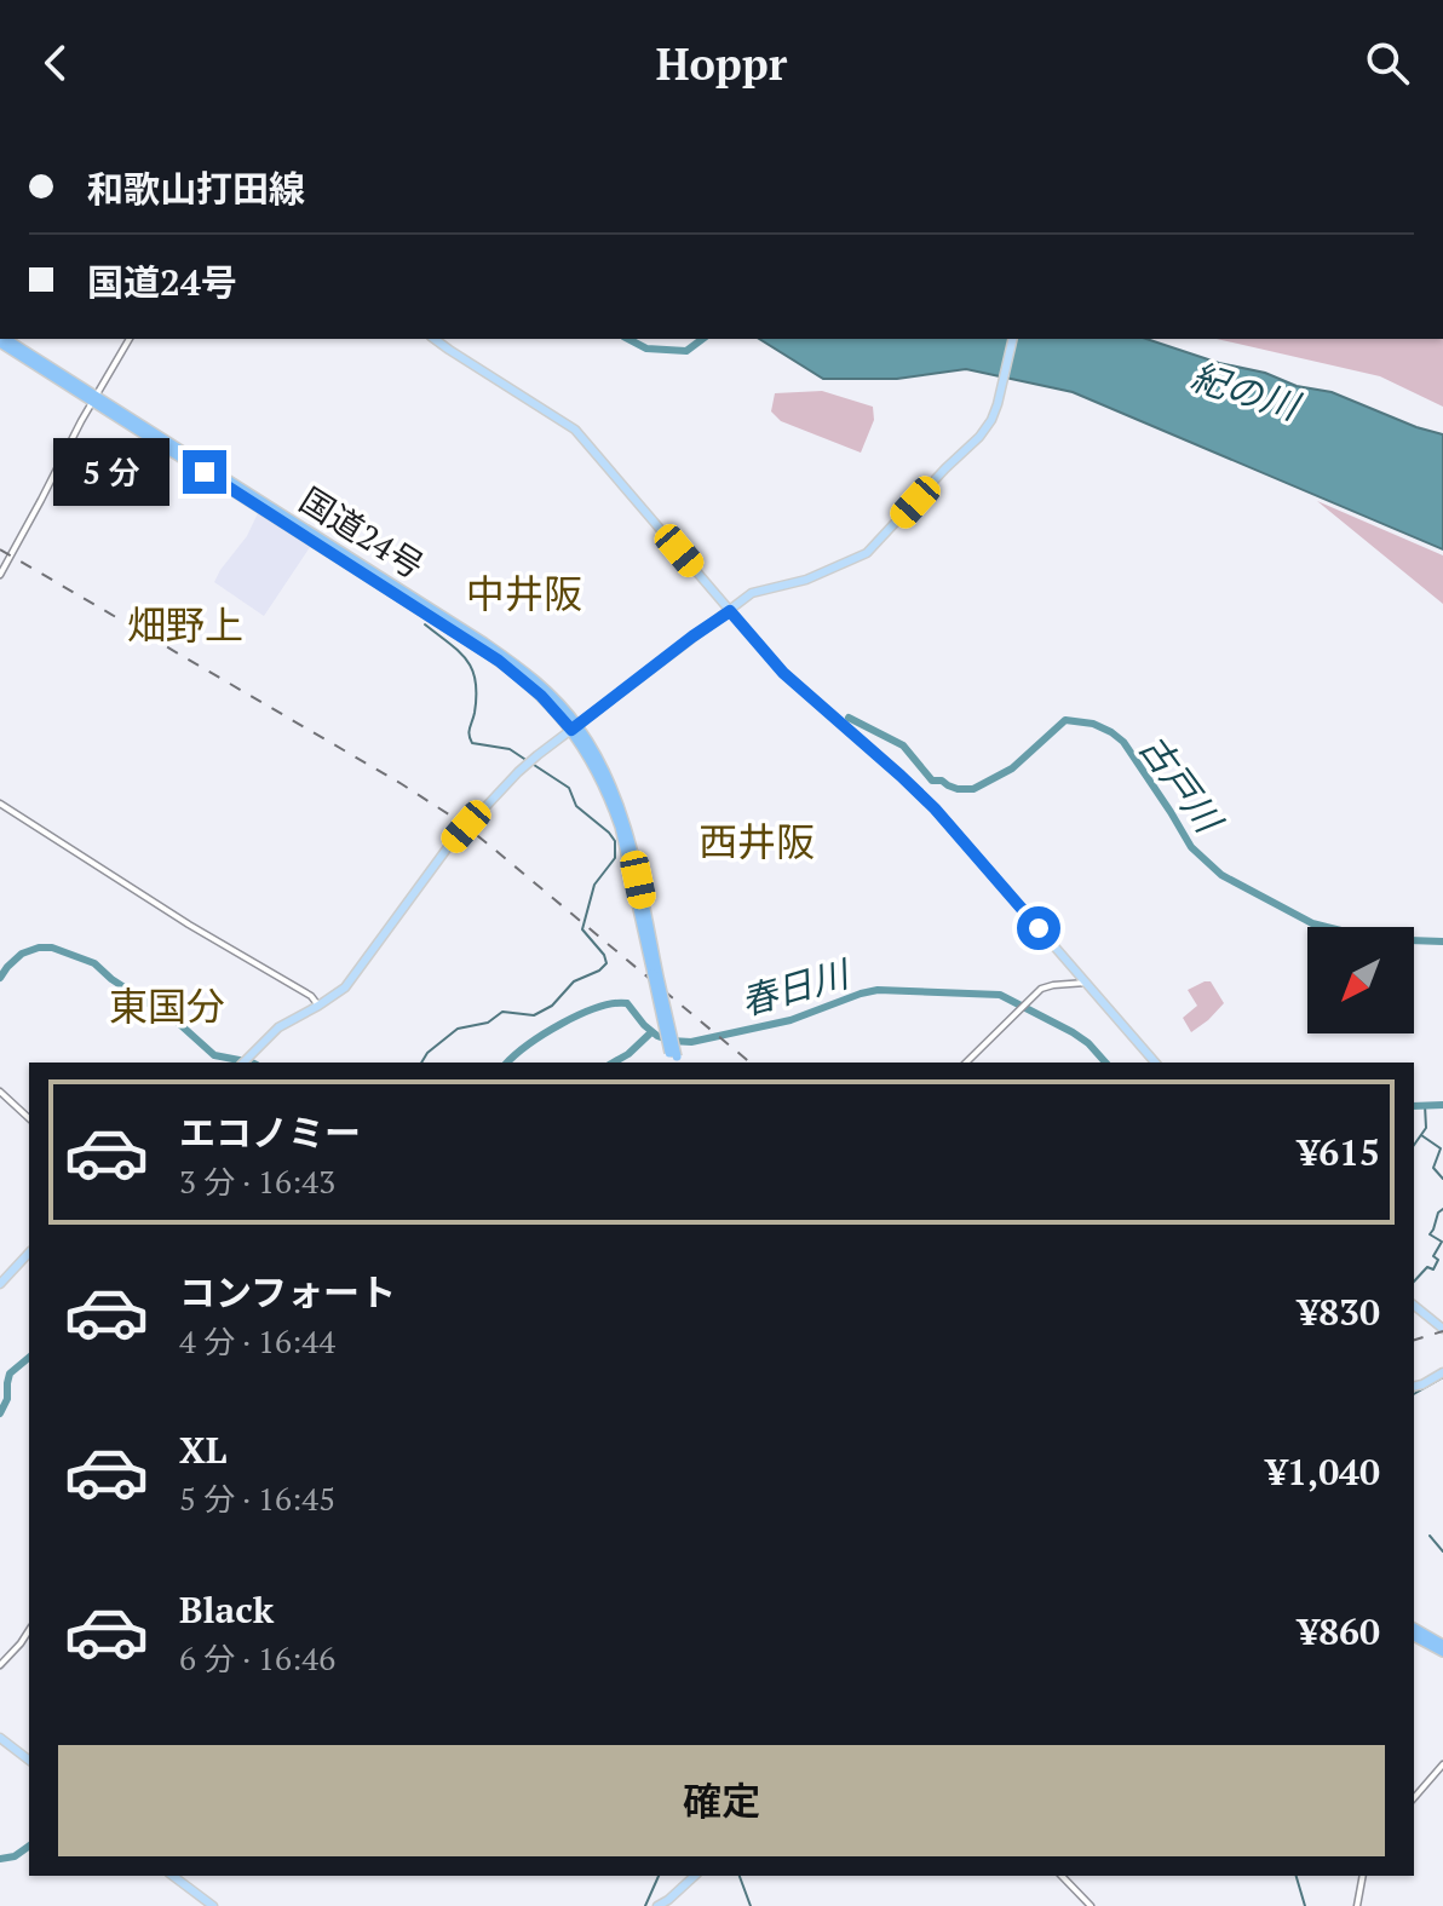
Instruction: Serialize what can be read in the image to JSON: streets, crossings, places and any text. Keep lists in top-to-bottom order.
{
  "streets": {
    "highway": ["国道24号"]
  },
  "districts": [
    "中井阪",
    "畑野上",
    "西井阪",
    "東国分"
  ],
  "water": ["紀の川", "古戸川", "春日川"],
  "north": "bottom left",
  "page": {
    "header": "Hoppr",
    "banner": ["和歌山打田線", "国道24号"],
    "bubble": "5 分",
    "list": [
      {
        "name": "エコノミー",
        "note": "3 分 · 16:43",
        "value": "¥615"
      },
      {
        "name": "コンフォート",
        "note": "4 分 · 16:44",
        "value": "¥830"
      },
      {
        "name": "XL",
        "note": "5 分 · 16:45",
        "value": "¥1,040"
      },
      {
        "name": "Black",
        "note": "6 分 · 16:46",
        "value": "¥860"
      }
    ],
    "buttons": "確定"
  }
}
